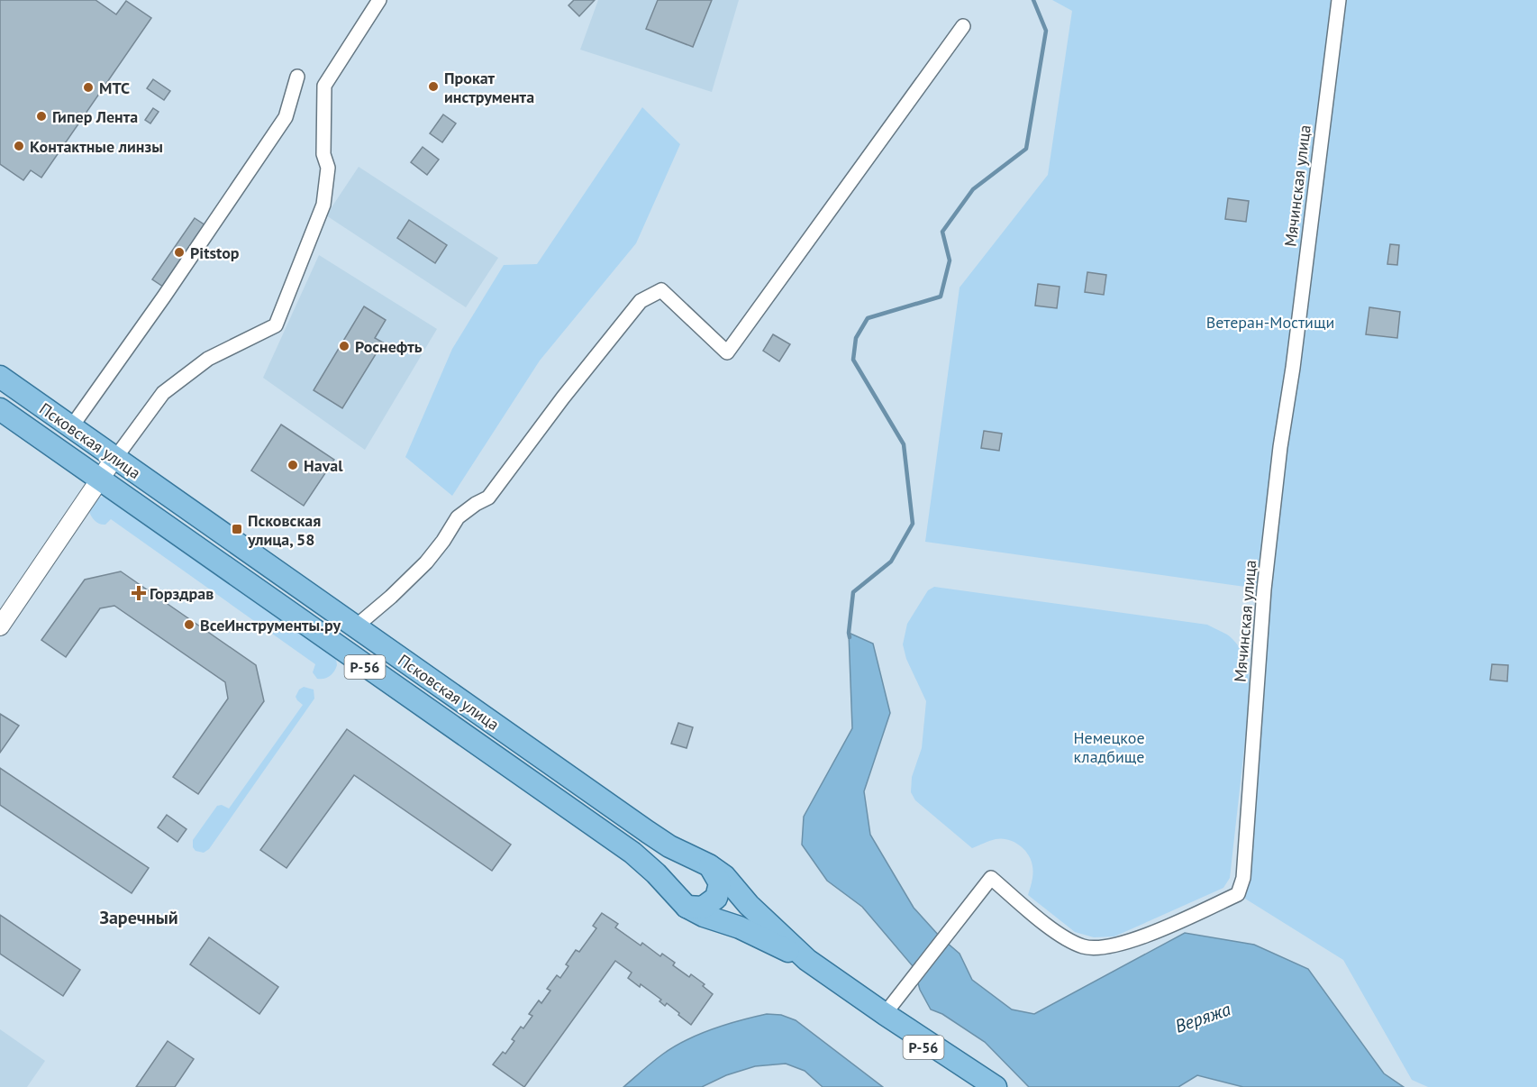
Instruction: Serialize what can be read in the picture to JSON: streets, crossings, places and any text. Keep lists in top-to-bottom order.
{
  "streets": {
    "main road": ["Псковская улица", "Р-56"],
    "street": ["Мячинская улица"]
  },
  "crossings": [
    ["Мячинская улица", "Псковская улица"],
    ["Псковская улица", "Р-56"]
  ],
  "districts": ["Заречный"],
  "water": ["Веряжа"],
  "parks": ["Ветеран-Мостищи", "Немецкое кладбище"],
  "places": {
    "other": [
      "Прокат инструмента",
      "МТС",
      "Гипер Лента",
      "Контактные линзы",
      "Pitstop",
      "Роснефть",
      "Haval",
      "ВсеИнструменты.ру"
    ],
    "transit": ["Псковская улица, 58"],
    "health": ["Горздрав"]
  }
}
